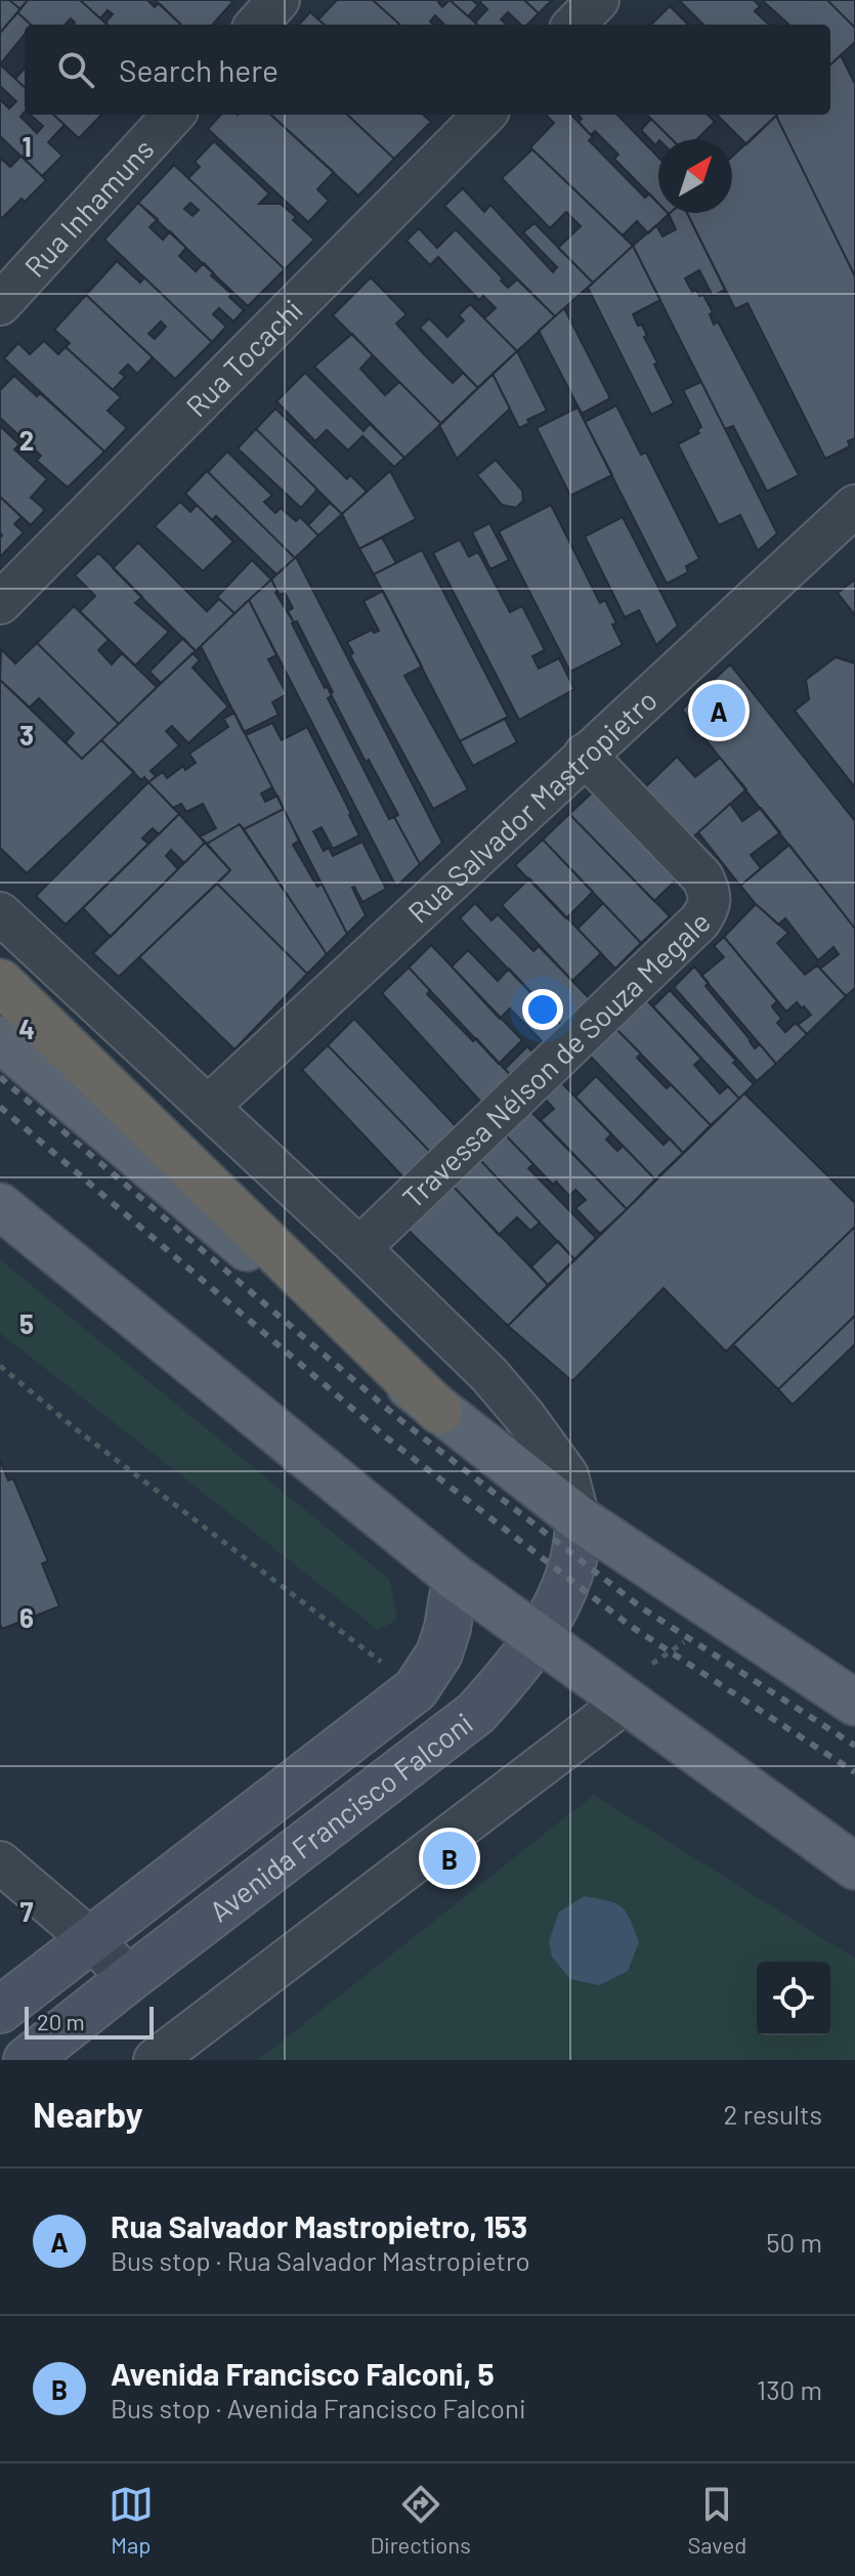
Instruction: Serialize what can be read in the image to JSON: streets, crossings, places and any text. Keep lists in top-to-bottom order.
{
  "streets": {
    "main road": ["Avenida Francisco Falconi"],
    "street": [
      "Rua Inhamuns",
      "Rua Tocachi",
      "Rua Salvador Mastropietro",
      "Travessa Nélson de Souza Megale"
    ]
  },
  "crossings": [
    ["Rua Salvador Mastropietro", "Travessa Nélson de Souza Megale"]
  ],
  "scale_bar": "20 m",
  "north": "top right",
  "page": {
    "search": "Search here",
    "pins": ["A", "B"],
    "scale": "20 m",
    "heading": ["Nearby", "2 results"],
    "list": [
      {
        "mark": "A",
        "name": "Rua Salvador Mastropietro, 153",
        "note": "Bus stop · Rua Salvador Mastropietro",
        "value": "50 m"
      },
      {
        "mark": "B",
        "name": "Avenida Francisco Falconi, 5",
        "note": "Bus stop · Avenida Francisco Falconi",
        "value": "130 m"
      }
    ],
    "nav": ["Map", "Directions", "Saved"]
  },
  "grid": {
    "rows": [
      "1",
      "2",
      "3",
      "4",
      "5",
      "6",
      "7"
    ]
  }
}
